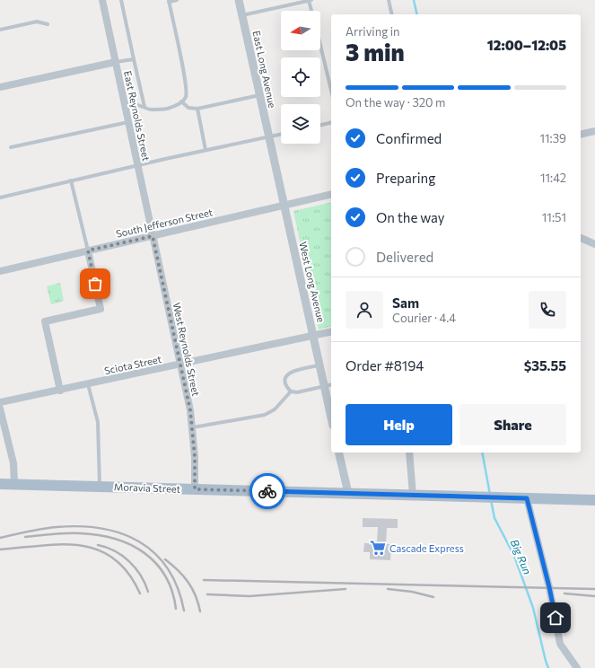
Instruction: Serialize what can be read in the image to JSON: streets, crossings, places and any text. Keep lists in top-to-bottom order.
{
  "streets": {
    "main road": ["Moravia Street"],
    "street": [
      "East Long Avenue",
      "East Reynolds Street",
      "South Jefferson Street",
      "West Long Avenue",
      "West Reynolds Street",
      "Sciota Street"
    ]
  },
  "crossings": [
    ["East Long Avenue", "South Jefferson Street"],
    ["East Long Avenue", "West Long Avenue"],
    ["East Reynolds Street", "South Jefferson Street"],
    ["East Reynolds Street", "West Reynolds Street"],
    ["South Jefferson Street", "West Long Avenue"],
    ["South Jefferson Street", "West Reynolds Street"],
    ["West Long Avenue", "Sciota Street"],
    ["West Reynolds Street", "Sciota Street"],
    ["West Reynolds Street", "Moravia Street"]
  ],
  "water": ["Big Run"],
  "places": {
    "supermarket": ["Cascade Express"]
  },
  "north": "left",
  "page": {
    "heading": ["3 min", "Arriving in", "12:00–12:05"],
    "panel": [
      "Sam",
      "Courier · 4.4",
      "Order #8194",
      "$35.55"
    ],
    "bar": "On the way · 320 m",
    "list": [
      ["Confirmed", "11:39"],
      ["Preparing", "11:42"],
      ["On the way", "11:51"],
      "Delivered"
    ],
    "buttons": ["Help", "Share"]
  }
}
